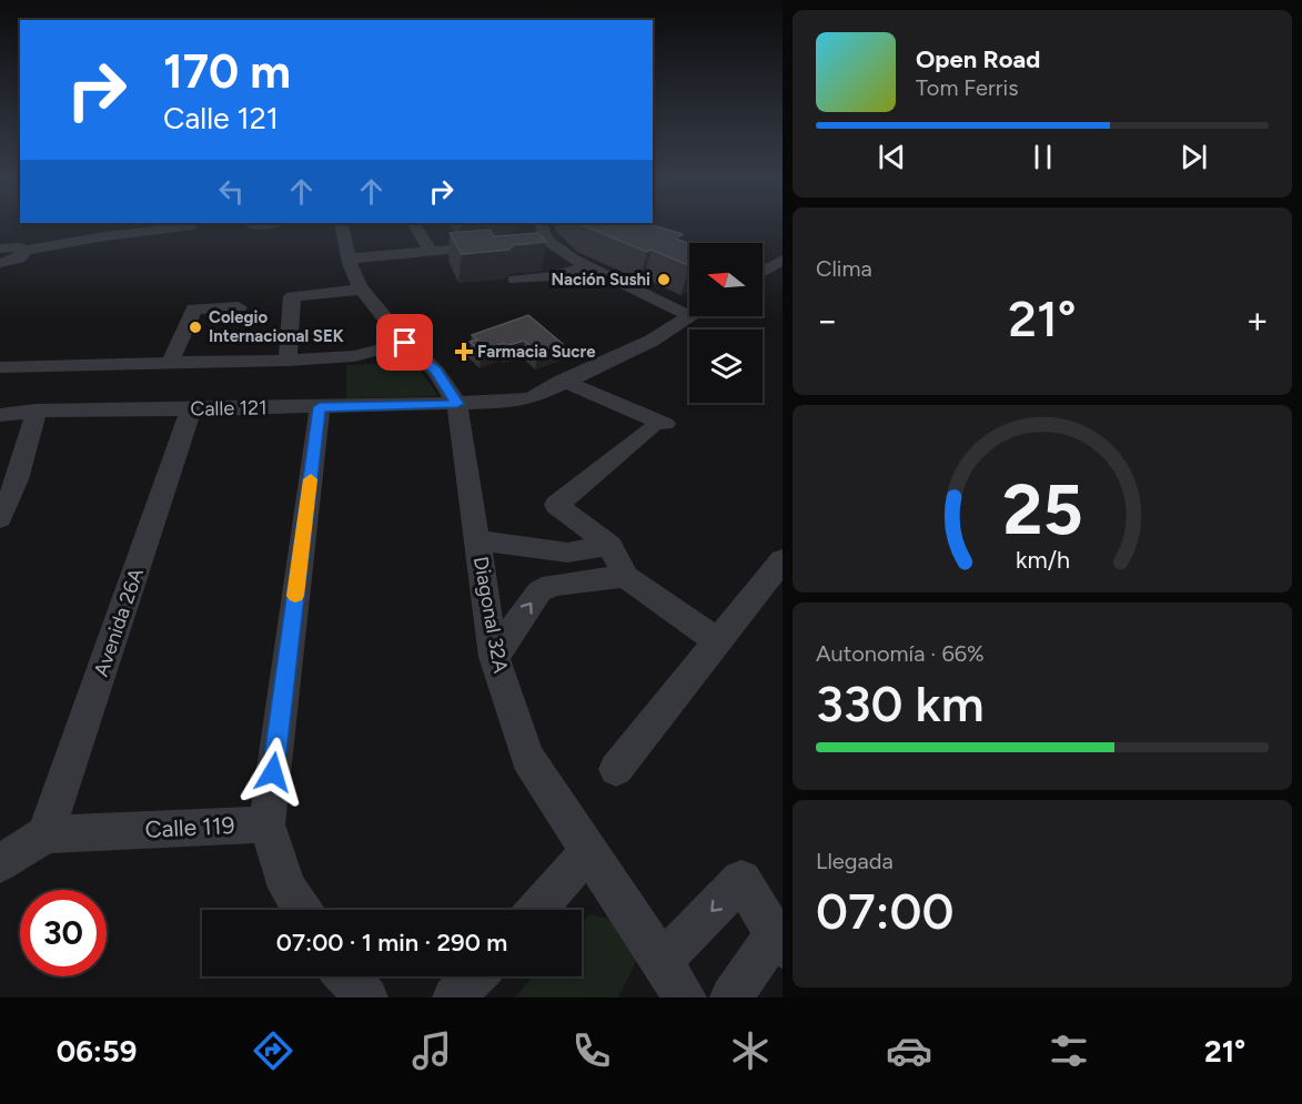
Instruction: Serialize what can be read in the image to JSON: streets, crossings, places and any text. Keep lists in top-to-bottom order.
{
  "streets": {
    "street": [
      "Calle 121",
      "Diagonal 32A",
      "Avenida 26A",
      "Calle 119"
    ]
  },
  "crossings": [
    ["Calle 121", "Diagonal 32A"],
    ["Calle 121", "Avenida 26A"],
    ["Avenida 26A", "Calle 119"]
  ],
  "places": {
    "other": ["Nación Sushi", "Colegio Internacional SEK"],
    "health": ["Farmacia Sucre"]
  },
  "north": "left",
  "page": {
    "turn": ["170 m", "Calle 121"],
    "song": ["Open Road", "Tom Ferris"],
    "tile": [
      "Clima",
      ["Autonomía · 66%", "330 km"],
      ["Llegada", "07:00"]
    ],
    "heat": ["−", "21°", "+"],
    "limit": "30",
    "trip": "07:00 · 1 min · 290 m",
    "tabs": ["06:59", "21°"],
    "gauge": ["25", "km/h"]
  }
}
